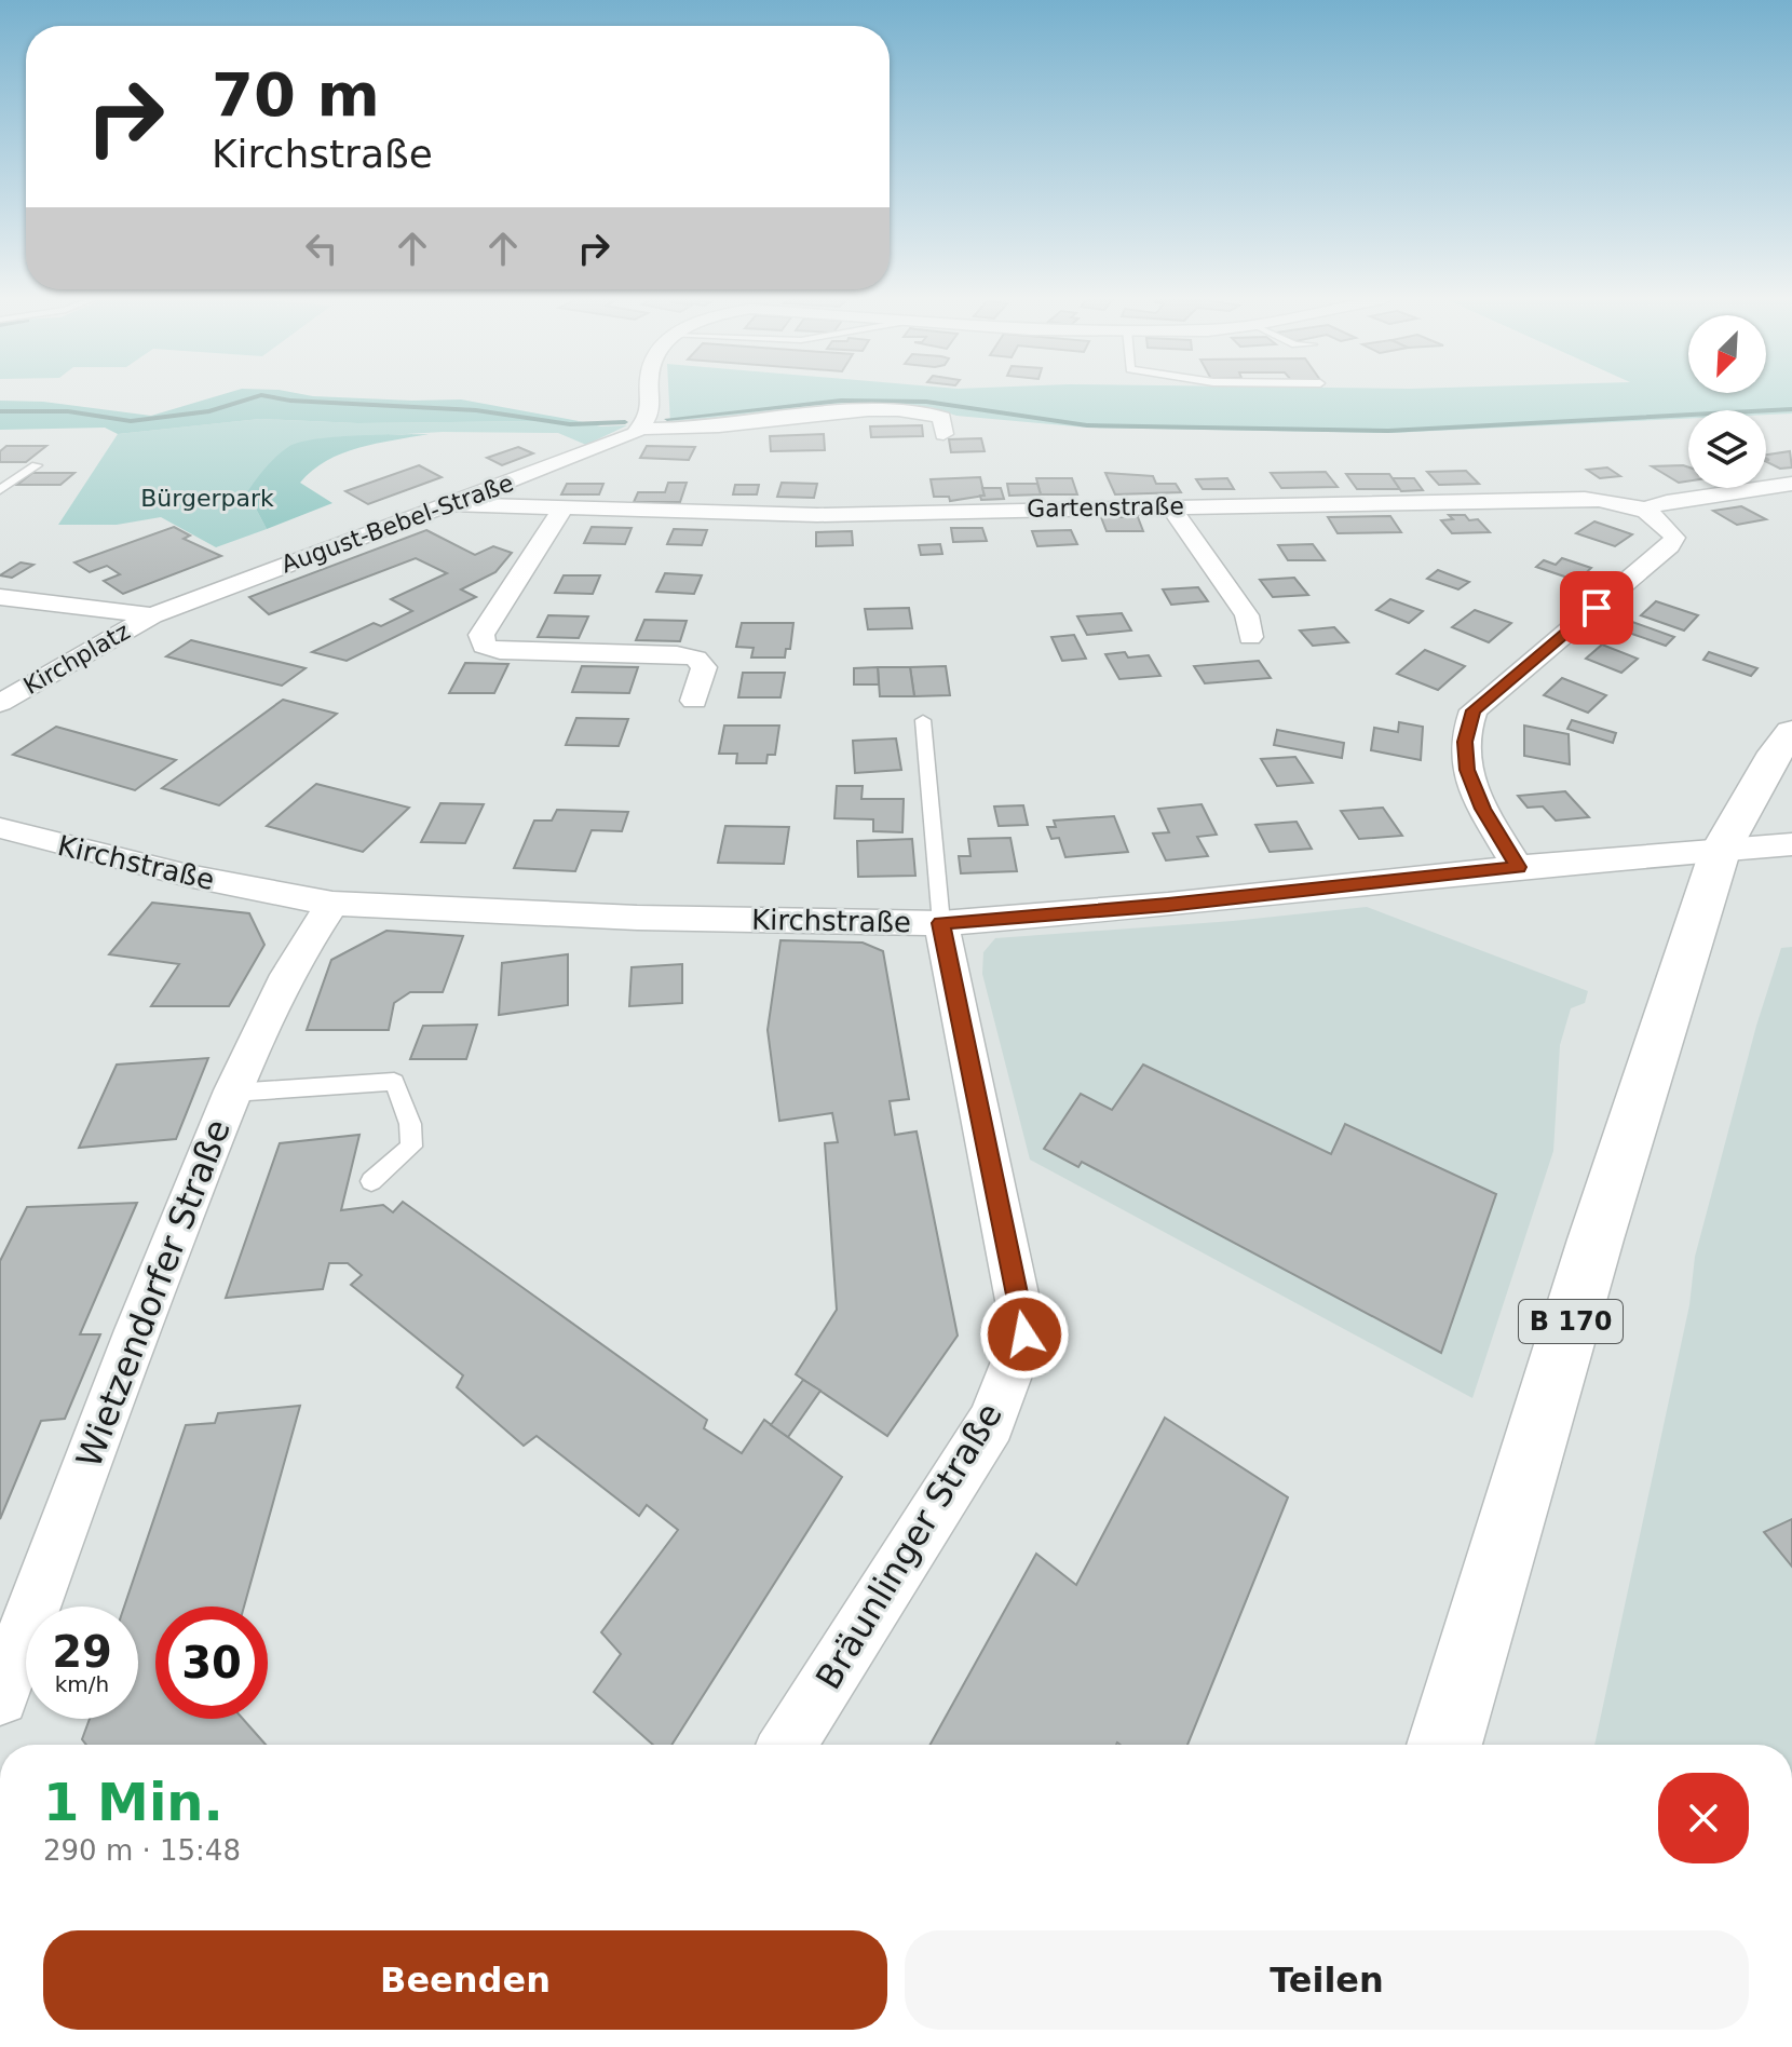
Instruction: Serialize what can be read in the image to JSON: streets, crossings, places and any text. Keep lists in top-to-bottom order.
{
  "streets": {
    "main road": ["B 170"],
    "street": [
      "Gartenstraße",
      "August-Bebel-Straße",
      "Kirchplatz",
      "Kirchstraße",
      "Wietzendorfer Straße",
      "Bräunlinger Straße"
    ]
  },
  "crossings": [
    ["Gartenstraße", "August-Bebel-Straße"],
    ["August-Bebel-Straße", "Kirchplatz"],
    ["Kirchstraße", "Wietzendorfer Straße"],
    ["Kirchstraße", "B 170"],
    ["Kirchstraße", "Bräunlinger Straße"]
  ],
  "parks": ["Bürgerpark"],
  "north": "bottom left",
  "page": {
    "turn": ["70 m", "Kirchstraße"],
    "speed": "29 km/h",
    "limit": "30",
    "heading": ["1 Min.", "290 m · 15:48"],
    "buttons": ["Beenden", "Teilen"]
  }
}
